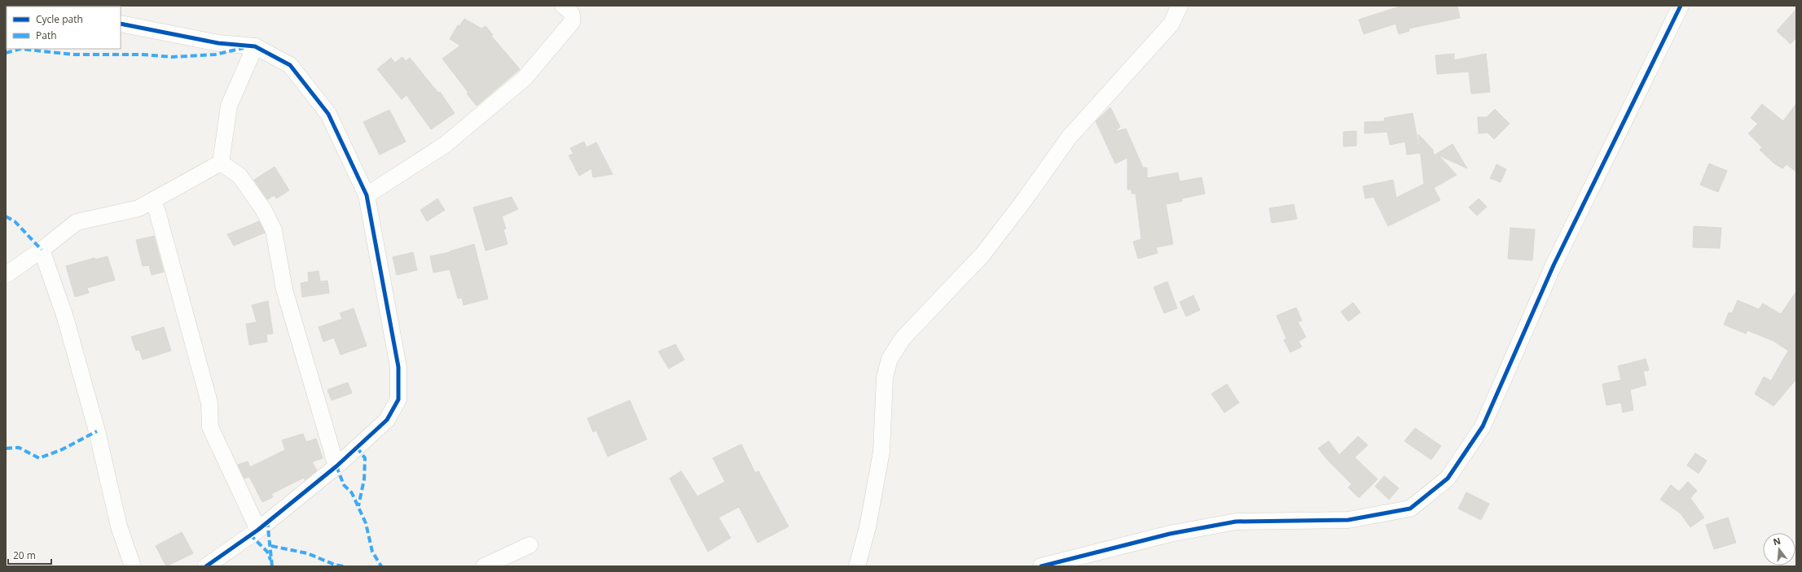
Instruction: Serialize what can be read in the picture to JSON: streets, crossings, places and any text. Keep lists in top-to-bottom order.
{
  "legend": ["Cycle path", "Path"],
  "scale_bar": "20 m",
  "north": "top"
}
